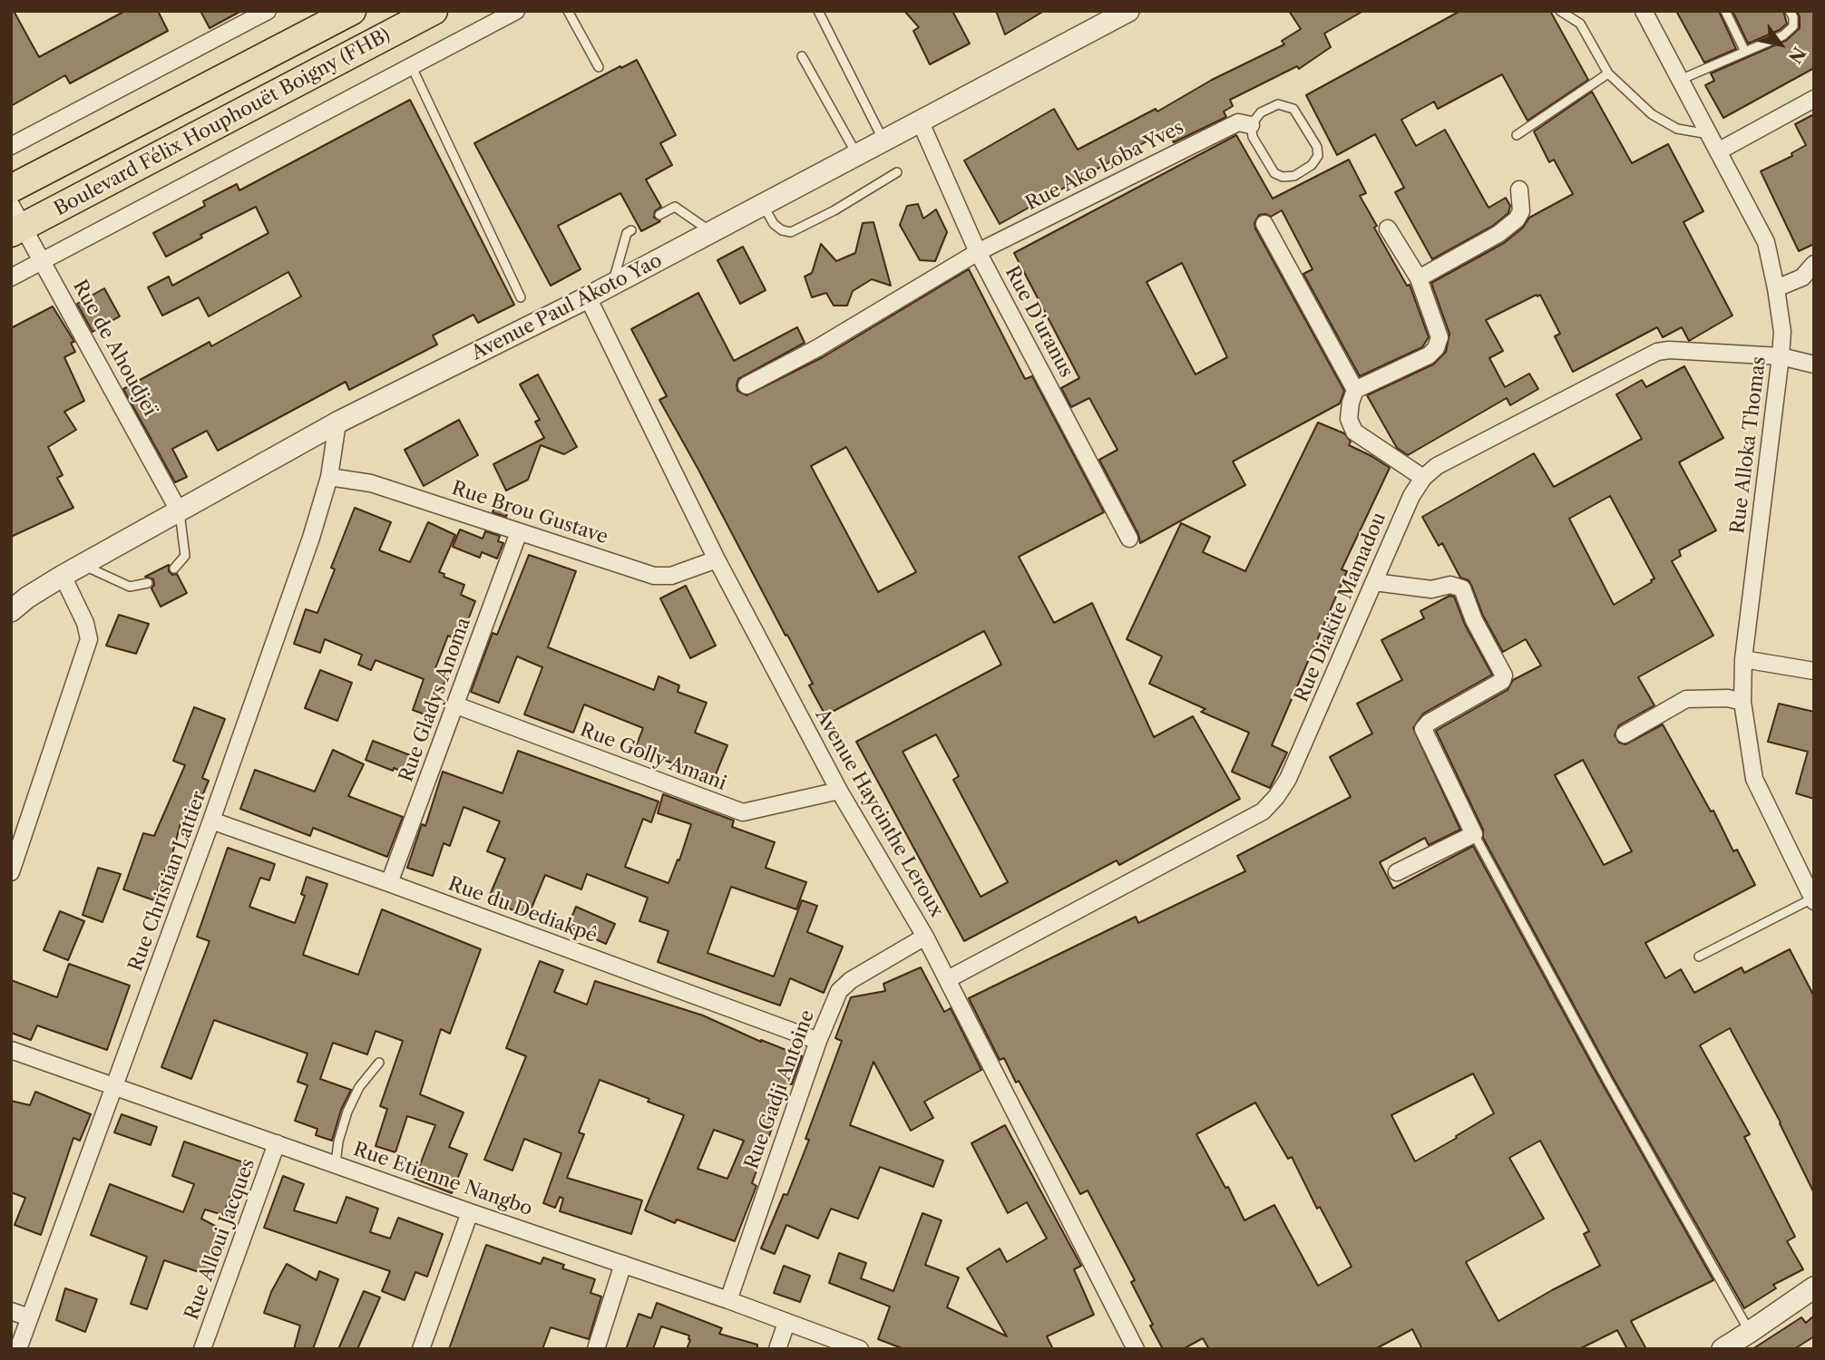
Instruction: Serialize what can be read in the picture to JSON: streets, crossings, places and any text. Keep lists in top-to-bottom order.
{
  "streets": {
    "highway": ["Boulevard Félix Houphouët Boigny (FHB)"],
    "street": [
      "Rue Ako Loba Yves",
      "Avenue Paul Akoto Yao",
      "Rue D'uranus",
      "Rue de Ahoudjeï",
      "Rue Alloka Thomas",
      "Rue Brou Gustave",
      "Rue Diakite Mamadou",
      "Rue Gladys Anoma",
      "Rue Golly Amani",
      "Avenue Haycinthe Leroux",
      "Rue Christian Lattier",
      "Rue du Dediakpê",
      "Rue Gadji Antoine",
      "Rue Etienne Nangbo",
      "Rue Alloui Jacques"
    ]
  },
  "crossings": [
    ["Boulevard Félix Houphouët Boigny (FHB)", "Rue de Ahoudjeï"],
    ["Rue Ako Loba Yves", "Rue D'uranus"],
    ["Avenue Paul Akoto Yao", "Rue D'uranus"],
    ["Avenue Paul Akoto Yao", "Rue de Ahoudjeï"],
    ["Avenue Paul Akoto Yao", "Avenue Haycinthe Leroux"],
    ["Avenue Paul Akoto Yao", "Rue Christian Lattier"],
    ["Rue Alloka Thomas", "Rue Diakite Mamadou"],
    ["Rue Brou Gustave", "Rue Gladys Anoma"],
    ["Rue Brou Gustave", "Avenue Haycinthe Leroux"],
    ["Rue Brou Gustave", "Rue Christian Lattier"],
    ["Rue Diakite Mamadou", "Avenue Haycinthe Leroux"],
    ["Rue Gladys Anoma", "Rue Golly Amani"],
    ["Rue Gladys Anoma", "Rue du Dediakpê"],
    ["Rue Golly Amani", "Avenue Haycinthe Leroux"],
    ["Avenue Haycinthe Leroux", "Rue Gadji Antoine"],
    ["Rue Christian Lattier", "Rue du Dediakpê"],
    ["Rue Christian Lattier", "Rue Etienne Nangbo"],
    ["Rue du Dediakpê", "Rue Gadji Antoine"],
    ["Rue Gadji Antoine", "Rue Etienne Nangbo"],
    ["Rue Etienne Nangbo", "Rue Alloui Jacques"]
  ],
  "north": "bottom right"
}
